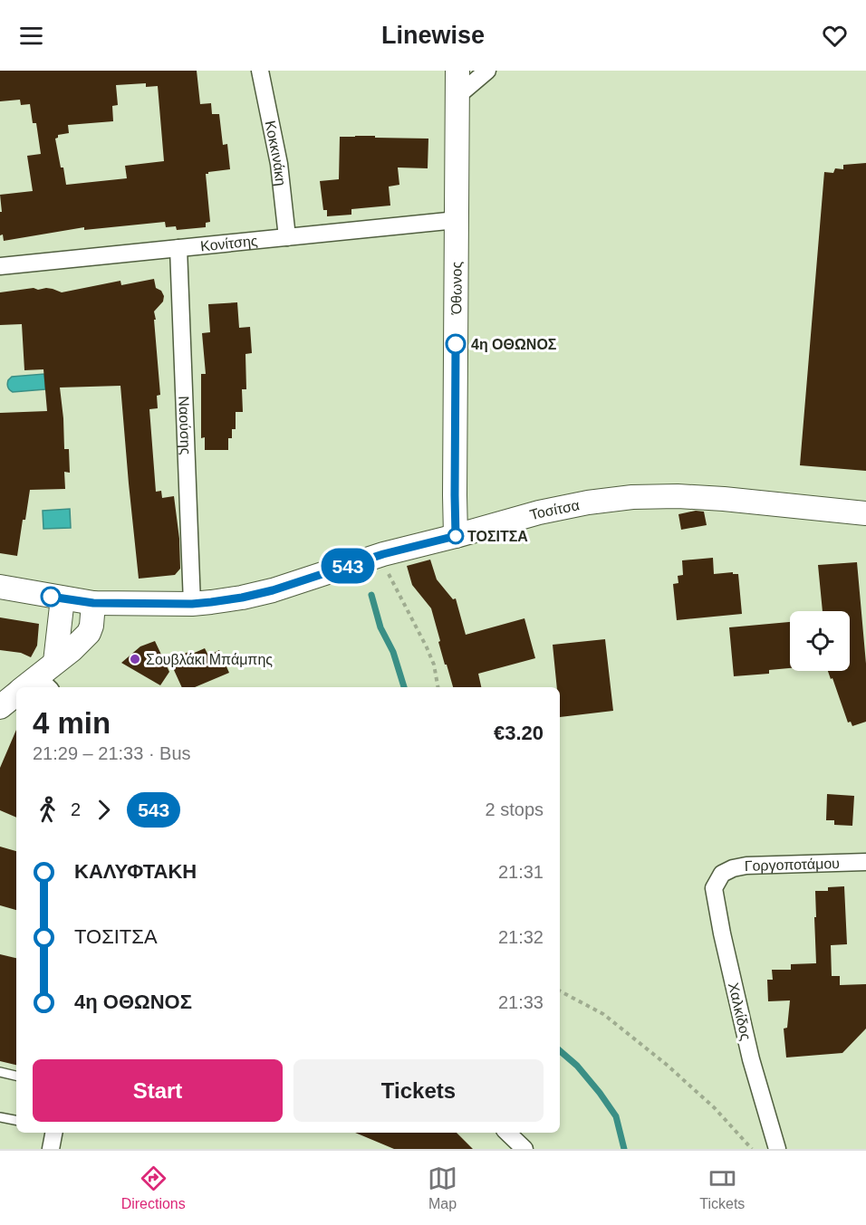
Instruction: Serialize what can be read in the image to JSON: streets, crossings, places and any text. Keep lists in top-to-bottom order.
{
  "streets": {
    "main road": ["Όθωνος", "Τοσίτσα"],
    "street": [
      "Κοκκινάκη",
      "Κονίτσης",
      "Ναούσης",
      "Γοργοποτάμου",
      "Χαλκίδος"
    ]
  },
  "crossings": [
    ["Κοκκινάκη", "Κονίτσης"],
    ["Κονίτσης", "Όθωνος"],
    ["Κονίτσης", "Ναούσης"],
    ["Όθωνος", "Τοσίτσα"],
    ["Ναούσης", "Τοσίτσα"],
    ["Γοργοποτάμου", "Χαλκίδος"]
  ],
  "places": ["4η ΟΘΩΝΟΣ", "ΤΟΣΙΤΣΑ", "Σουβλάκι Μπάμπης"],
  "lines": ["bus line 543"],
  "page": {
    "header": "Linewise",
    "on_map": "543",
    "heading": ["4 min", "21:29 – 21:33 · Bus", "€3.20"],
    "legs": ["2", "543", "2 stops"],
    "list": [
      {
        "name": "ΚΑΛΥΦΤΑΚΗ",
        "value": "21:31"
      },
      {
        "name": "ΤΟΣΙΤΣΑ",
        "value": "21:32"
      },
      {
        "name": "4η ΟΘΩΝΟΣ",
        "value": "21:33"
      }
    ],
    "buttons": ["Start", "Tickets"],
    "tabs": ["Directions", "Map", "Tickets"]
  }
}
